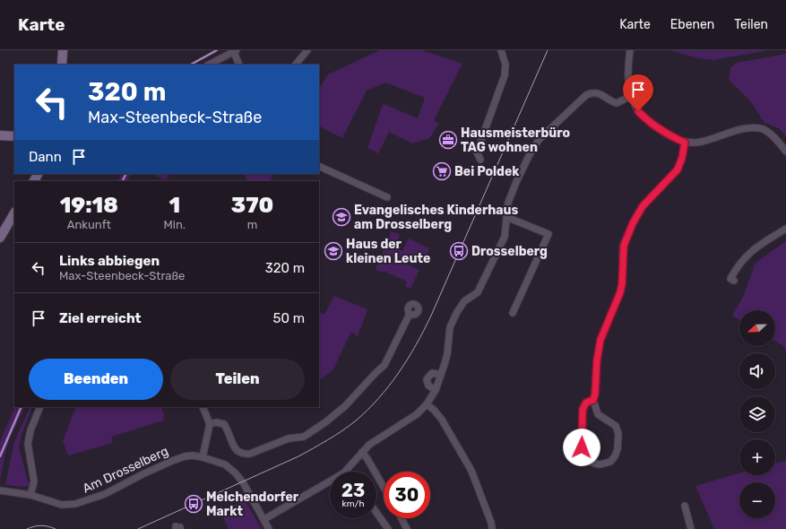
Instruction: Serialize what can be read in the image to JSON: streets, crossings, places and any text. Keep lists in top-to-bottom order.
{
  "streets": {
    "street": ["Am Drosselberg"]
  },
  "places": {
    "office": ["Hausmeisterbüro TAG wohnen"],
    "supermarket": ["Bei Poldek"],
    "school or university": ["Evangelisches Kinderhaus am Drosselberg", "Haus der kleinen Leute"],
    "bus stop": ["Drosselberg", "Melchendorfer Markt"]
  },
  "north": "left",
  "page": {
    "header": "Karte",
    "nav": ["Karte", "Ebenen", "Teilen"],
    "turn": ["320 m", "Max-Steenbeck-Straße"],
    "then": "Dann",
    "eta": [
      "19:18",
      "Ankunft",
      "1",
      "Min.",
      "370",
      "m"
    ],
    "list": [
      {
        "name": "Links abbiegen",
        "note": "Max-Steenbeck-Straße",
        "value": "320 m"
      },
      {
        "name": "Ziel erreicht",
        "value": "50 m"
      }
    ],
    "map_buttons": ["+", "−"],
    "buttons": ["Beenden", "Teilen"],
    "speed": "23 km/h",
    "limit": "30"
  }
}
